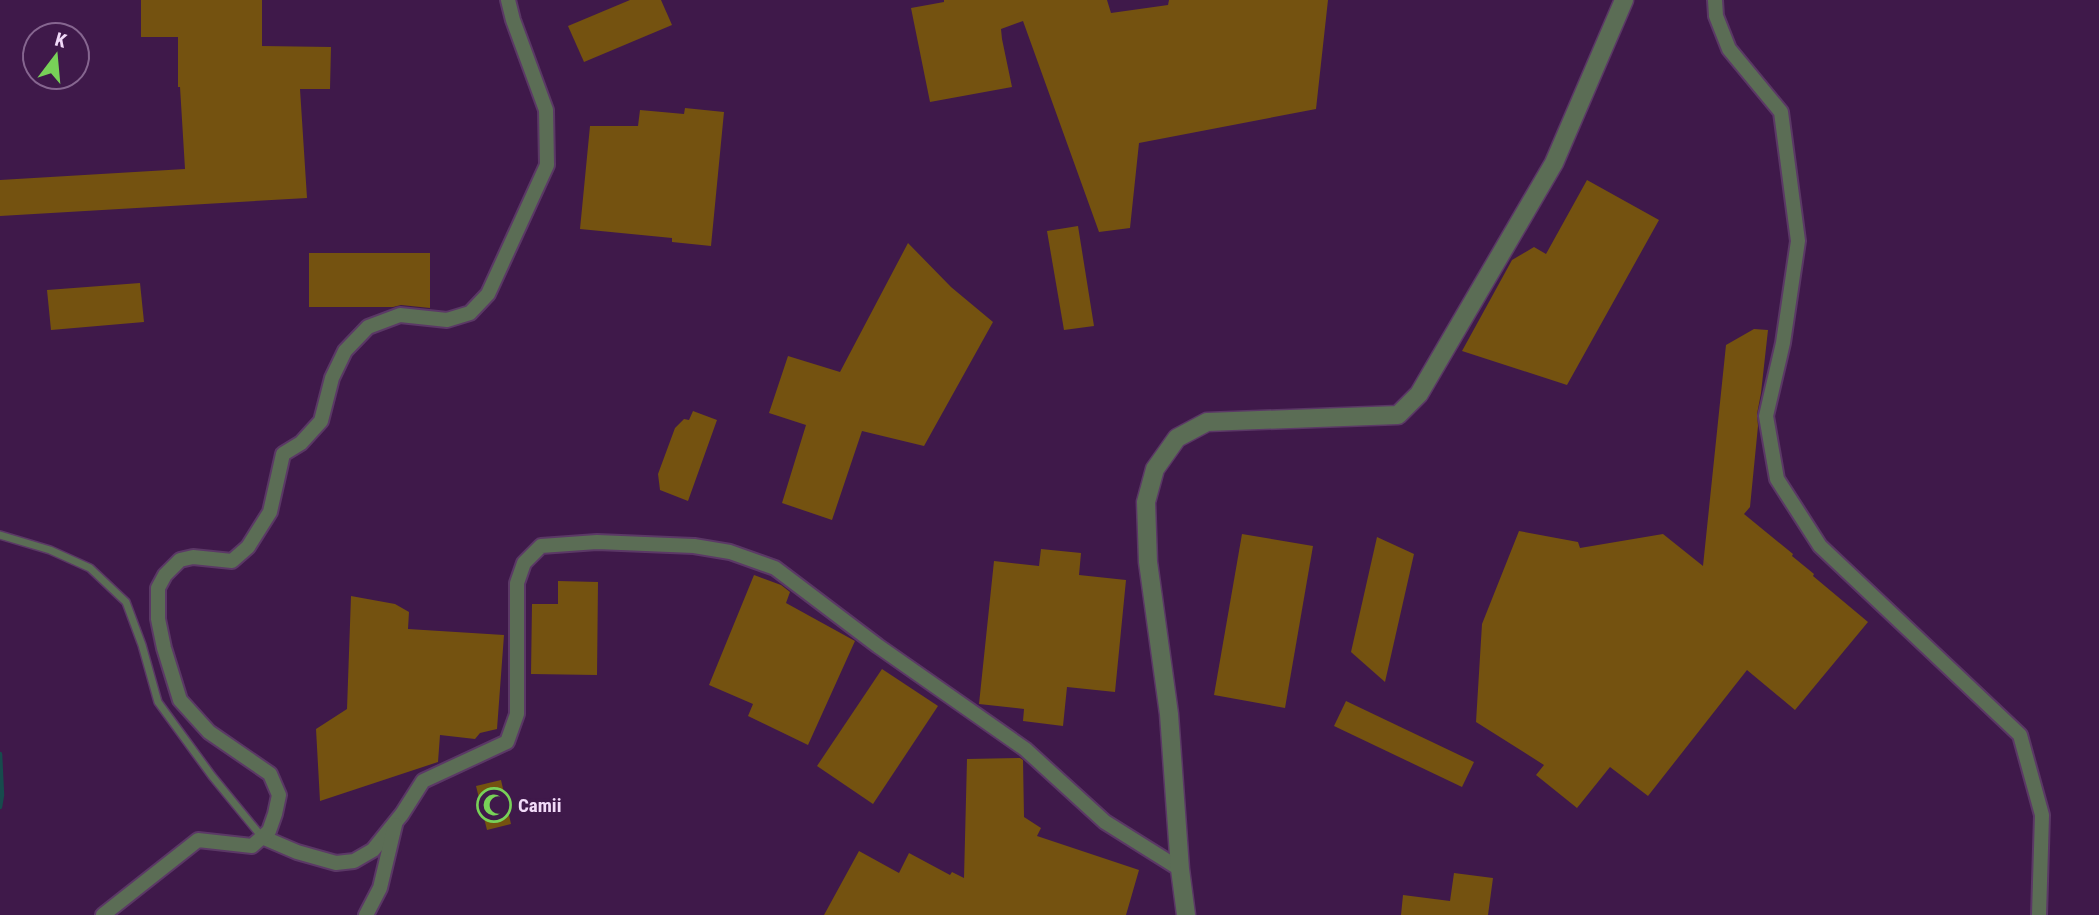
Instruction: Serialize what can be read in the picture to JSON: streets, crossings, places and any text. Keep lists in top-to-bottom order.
{
  "places": {
    "mosque": ["Camii"]
  },
  "north": "top"
}
